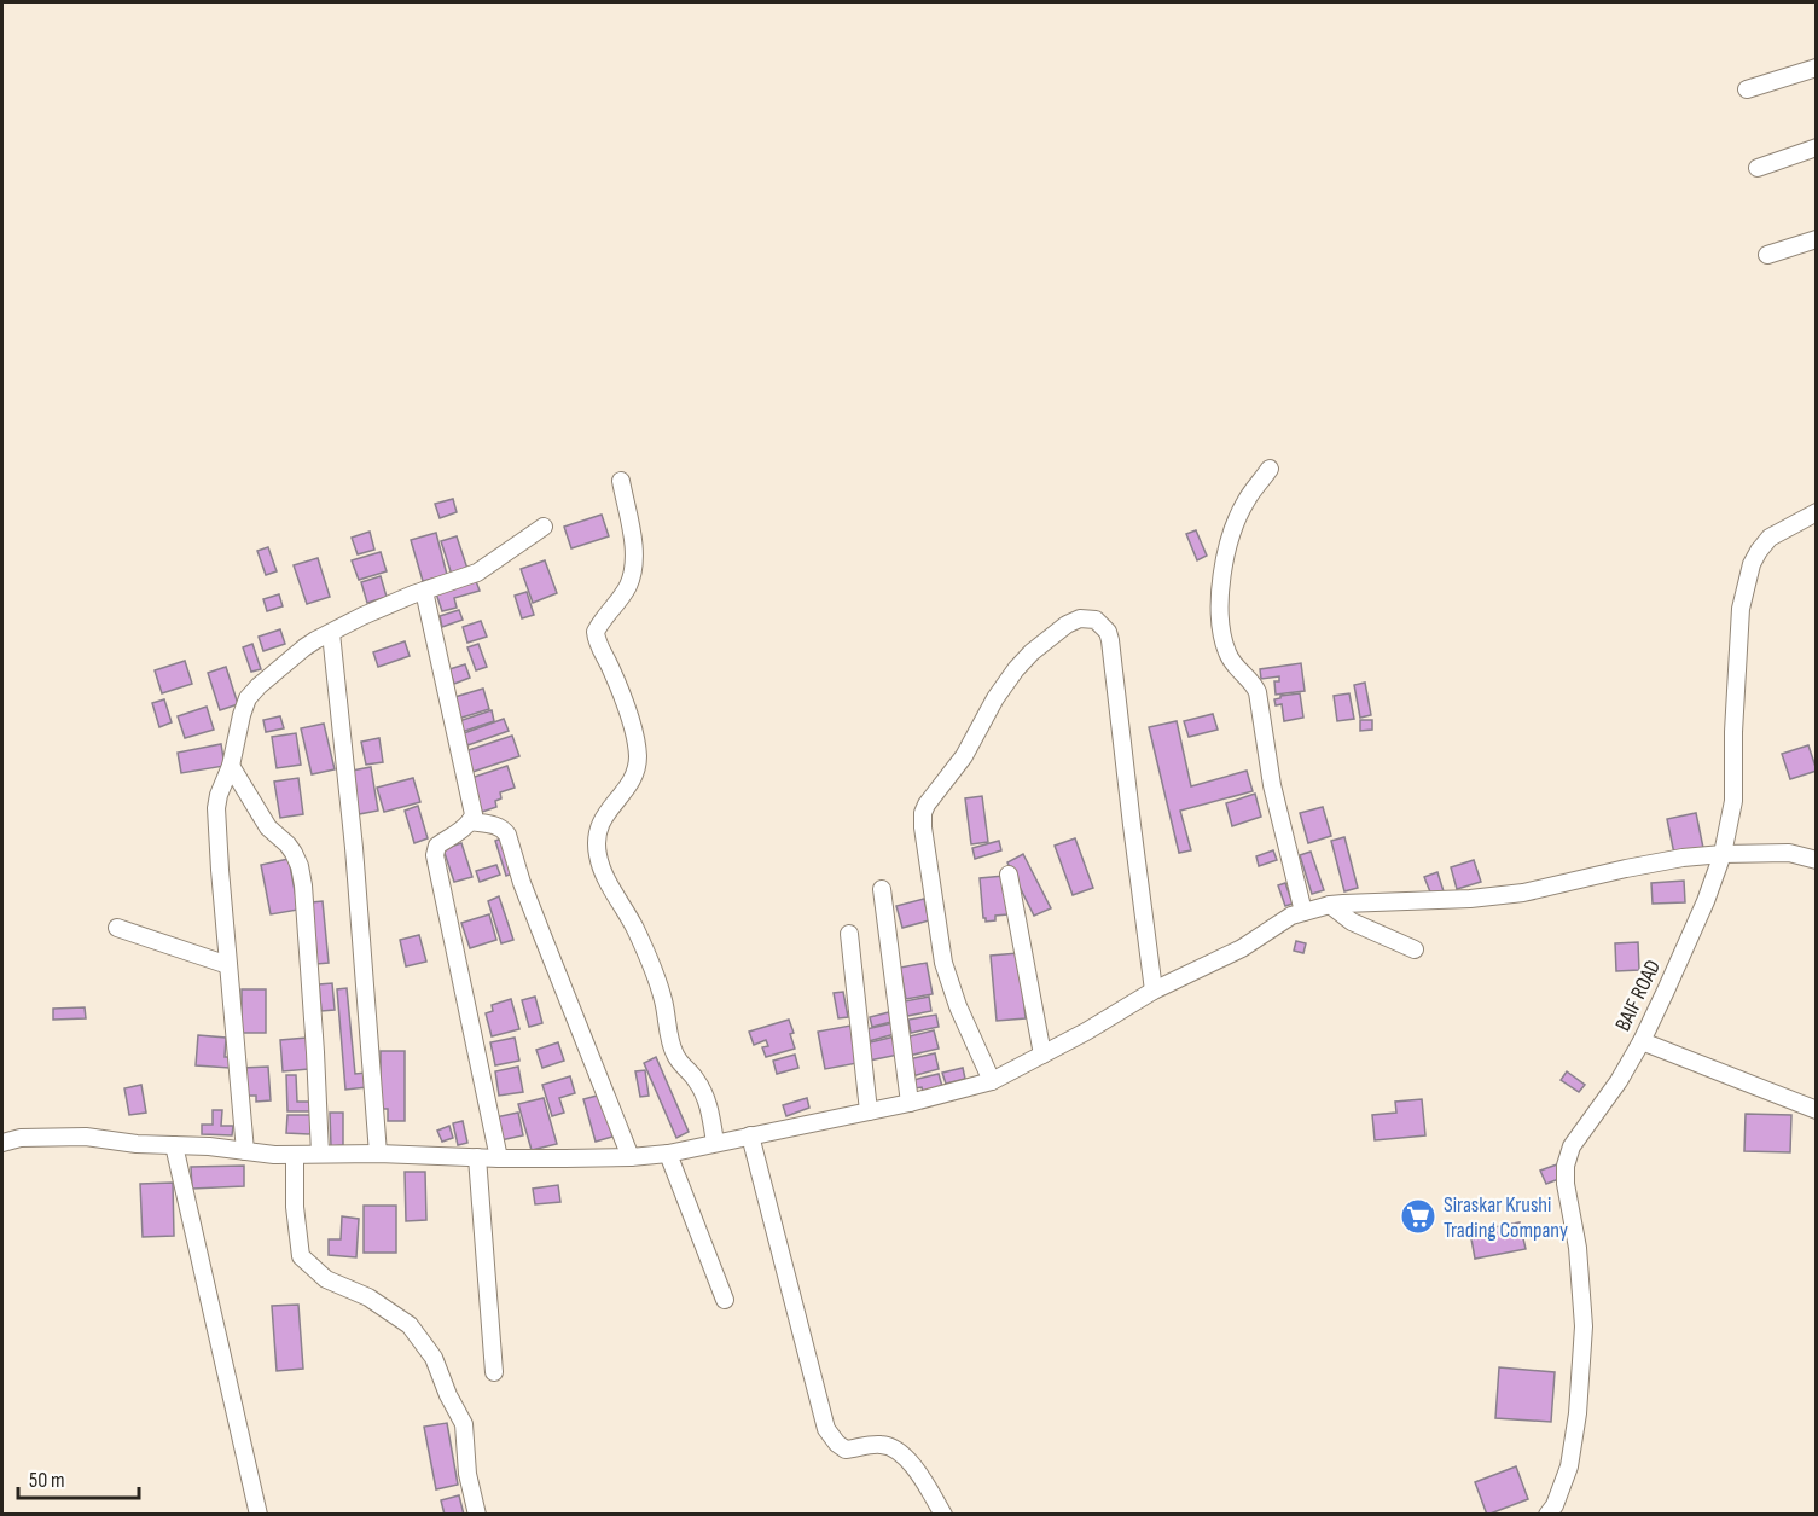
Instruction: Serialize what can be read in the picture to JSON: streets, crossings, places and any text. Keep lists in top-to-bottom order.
{
  "streets": {
    "street": ["BAIF ROAD"]
  },
  "places": {
    "supermarket": ["Siraskar Krushi Trading Company"]
  },
  "scale_bar": "50 m"
}
